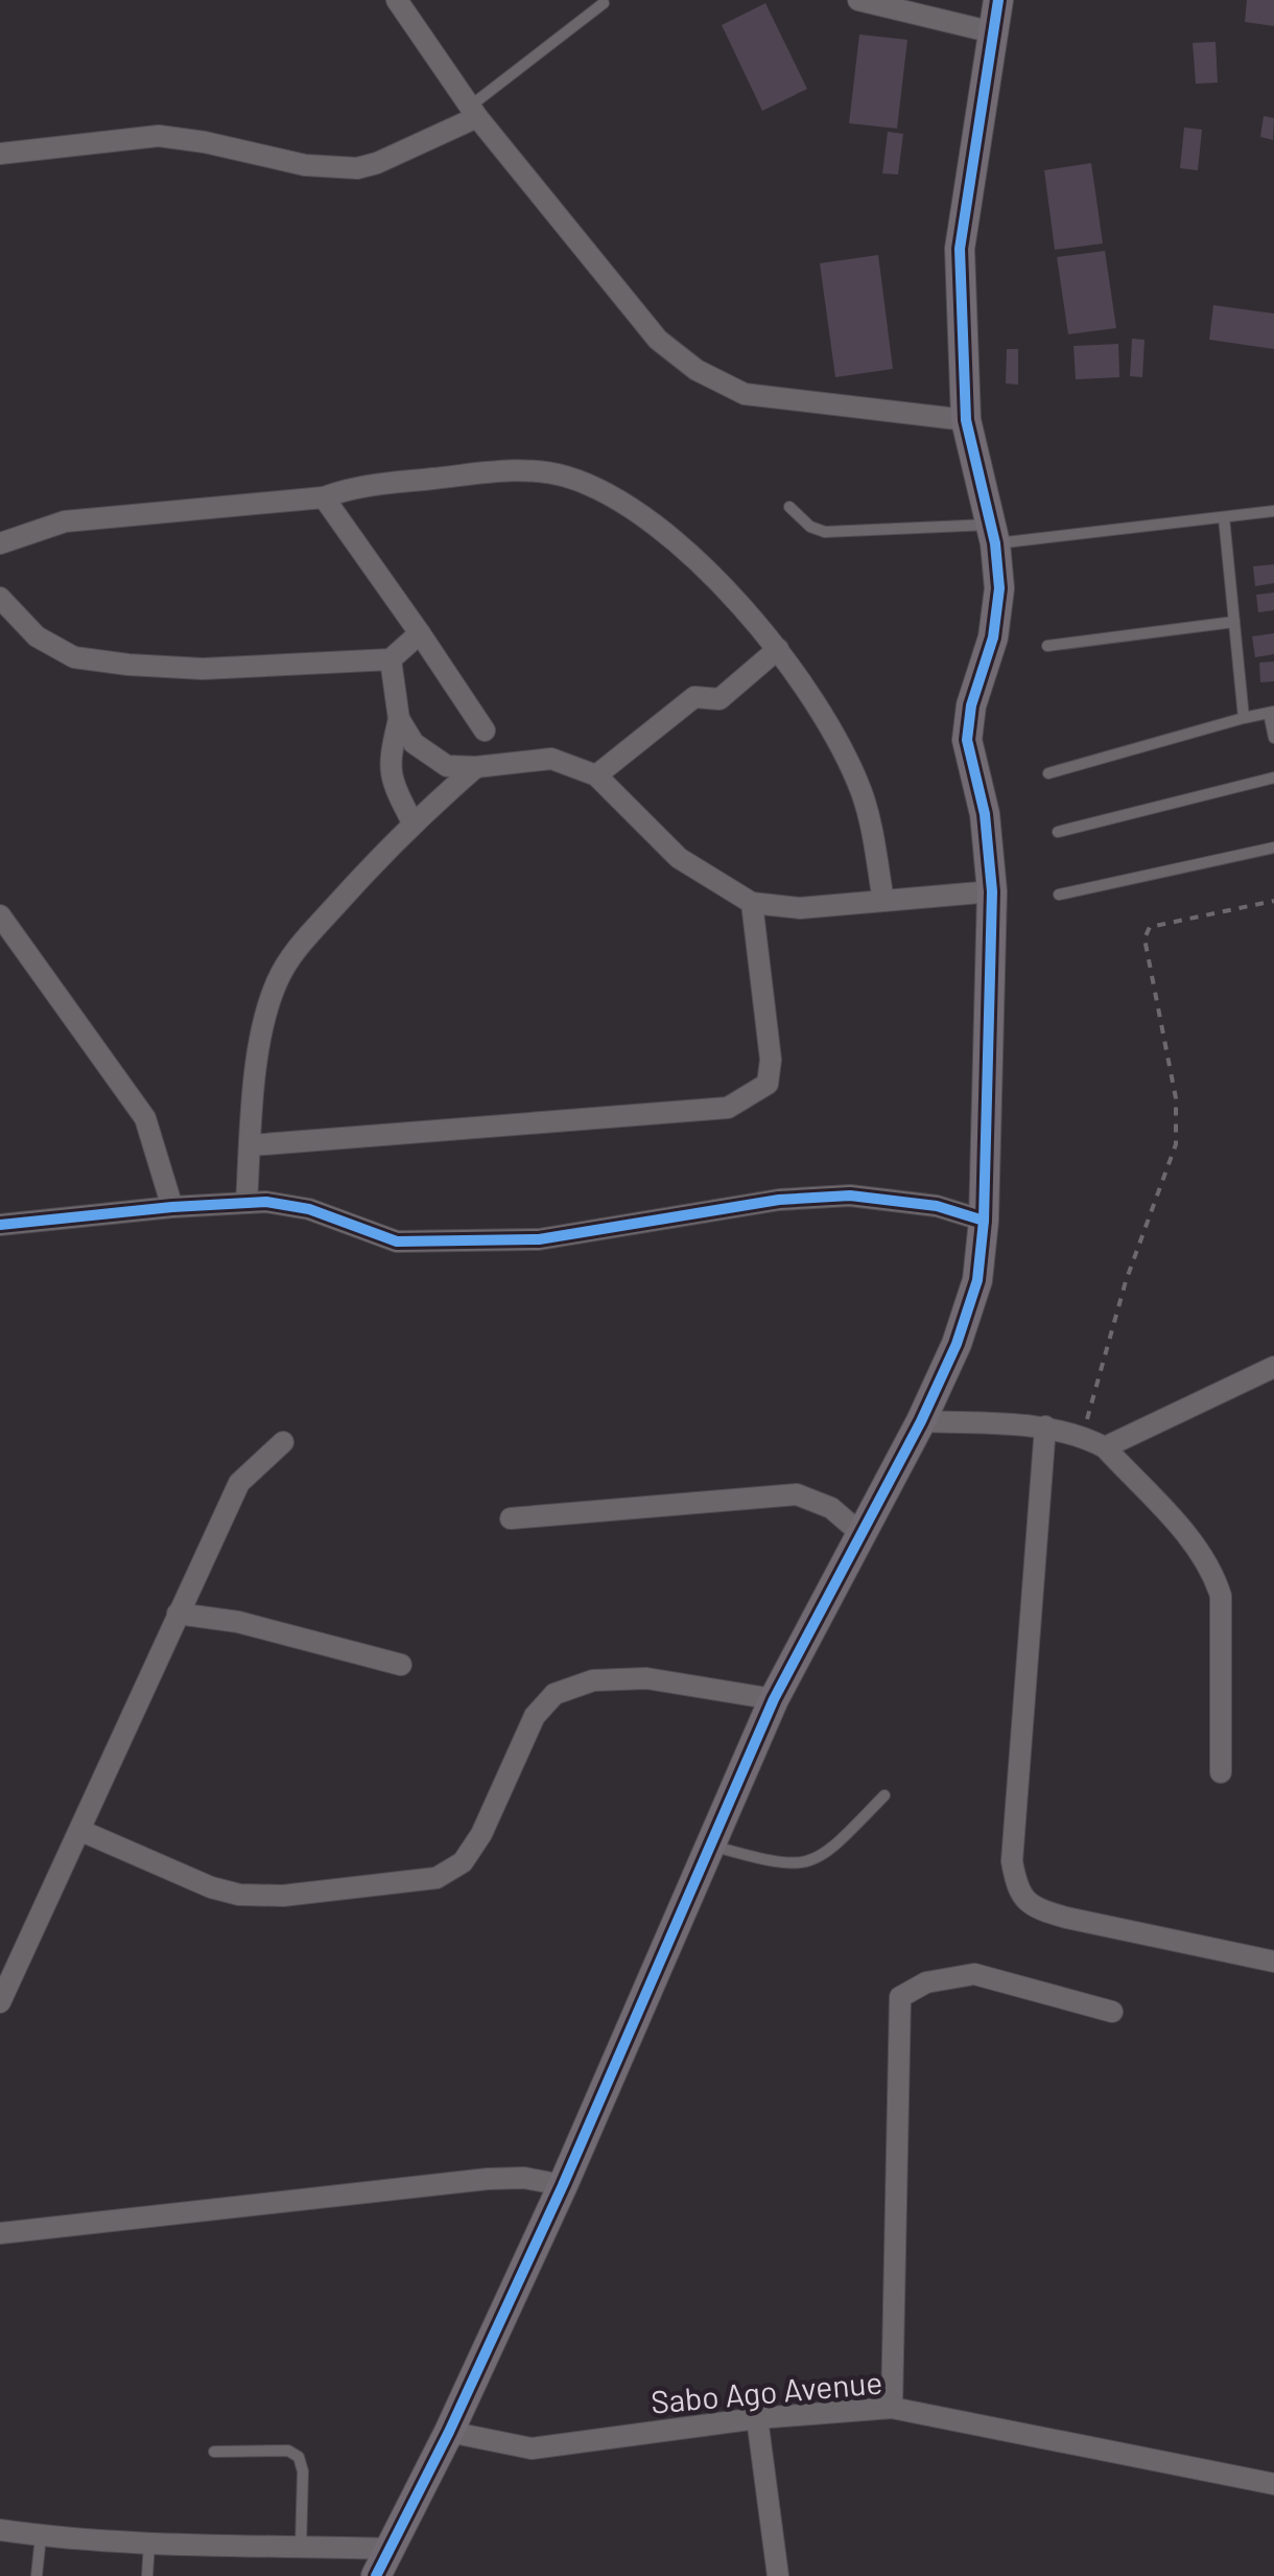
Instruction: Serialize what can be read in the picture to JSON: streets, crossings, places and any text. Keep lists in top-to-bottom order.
{
  "streets": {
    "street": ["Sabo Ago Avenue"]
  }
}
